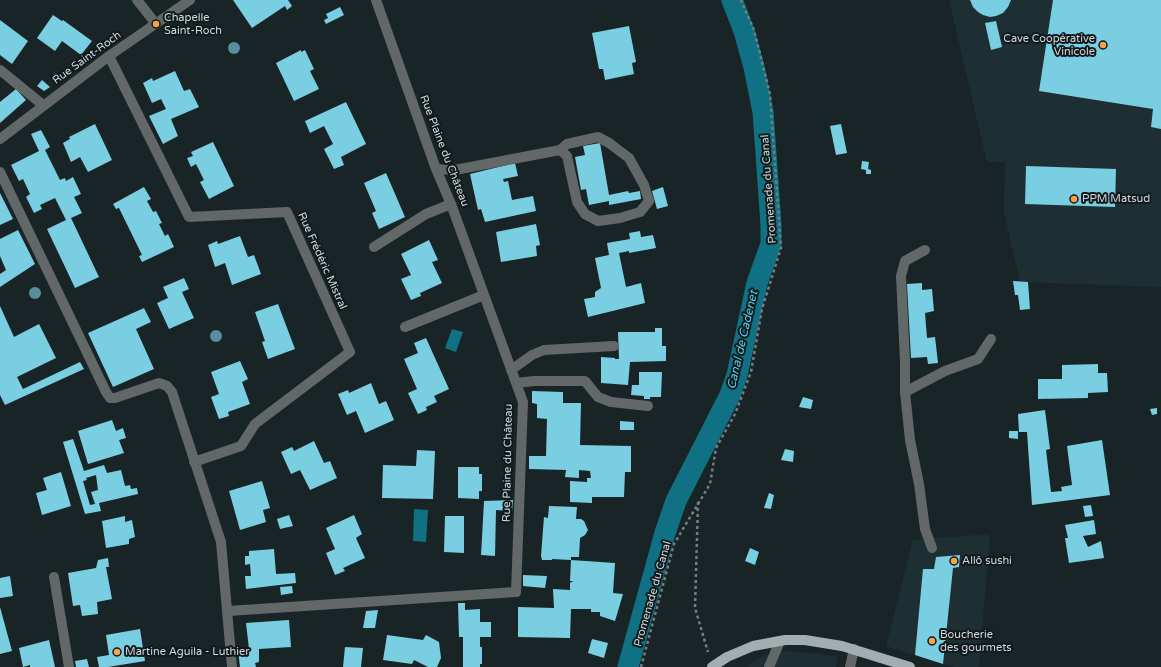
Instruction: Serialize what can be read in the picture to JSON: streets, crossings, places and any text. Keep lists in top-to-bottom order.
{
  "streets": {
    "street": ["Rue Saint-Roch", "Rue Plaine du Château", "Rue Frédéric Mistral"],
    "path": ["Promenade du Canal"]
  },
  "crossings": [
    ["Rue Saint-Roch", "Rue Frédéric Mistral"]
  ],
  "water": ["Canal de Cadenet"],
  "places": [
    "Chapelle Saint-Roch",
    "Cave Coopérative Vinicole",
    "PPM Matsud",
    "Allô sushi",
    "Boucherie des gourmets",
    "Martine Aguila - Luthier"
  ]
}
